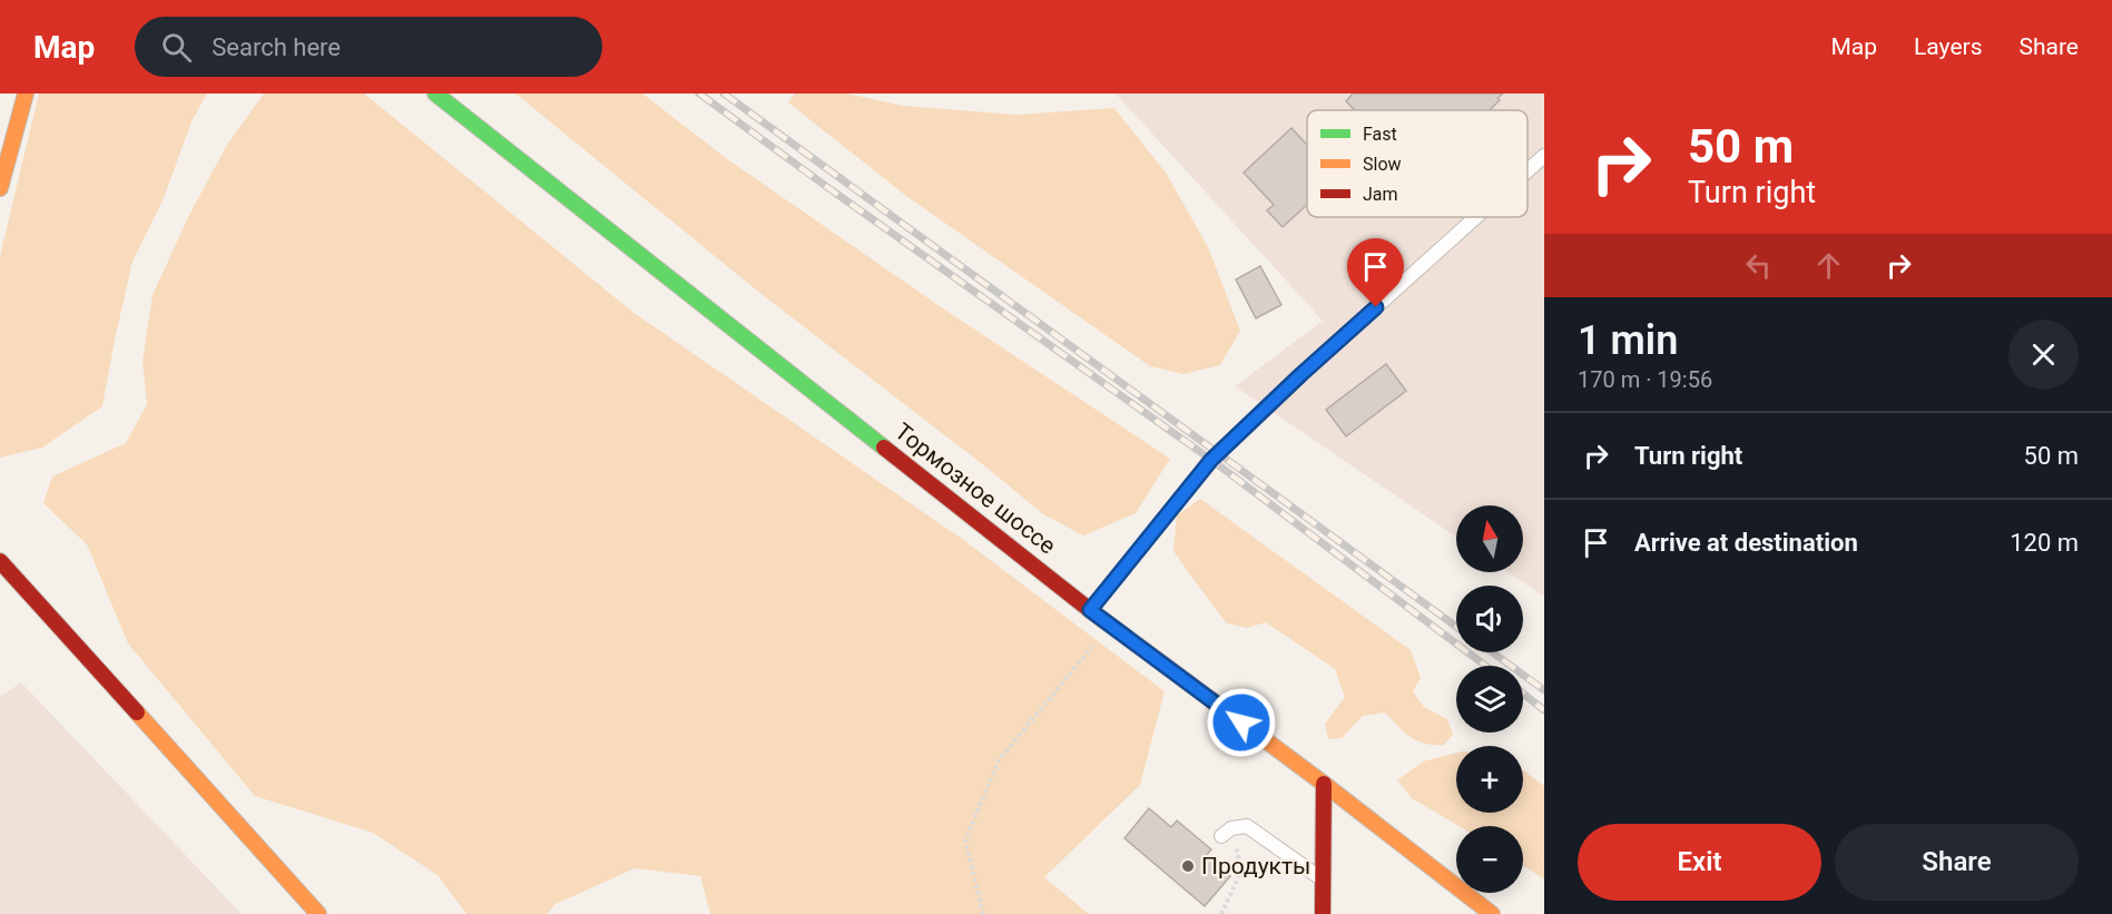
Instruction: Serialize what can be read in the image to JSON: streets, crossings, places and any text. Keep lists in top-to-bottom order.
{
  "streets": {
    "street": ["Тормозное шоссе"]
  },
  "places": ["Продукты"],
  "legend": ["Fast", "Slow", "Jam"],
  "north": "top",
  "page": {
    "header": "Map",
    "search": "Search here",
    "nav": ["Map", "Layers", "Share"],
    "turn": ["50 m", "Turn right"],
    "heading": ["1 min", "170 m · 19:56"],
    "list": [
      {
        "name": "Turn right",
        "value": "50 m"
      },
      {
        "name": "Arrive at destination",
        "value": "120 m"
      }
    ],
    "map_buttons": ["+", "−"],
    "buttons": ["Exit", "Share"]
  }
}
